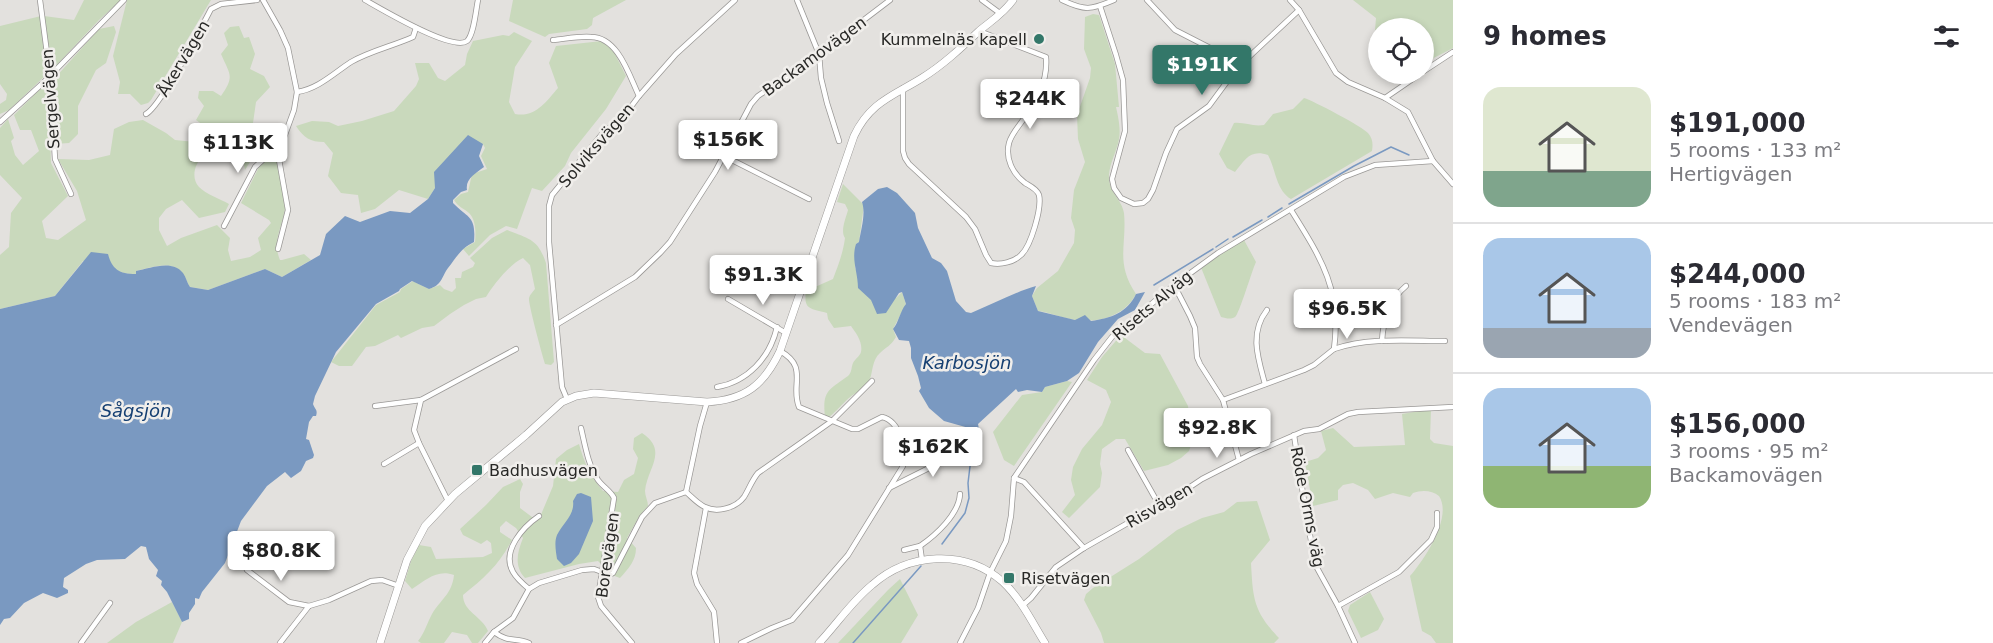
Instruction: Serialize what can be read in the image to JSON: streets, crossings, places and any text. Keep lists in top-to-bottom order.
{
  "streets": {
    "street": [
      "Backamovägen",
      "Åkervägen",
      "Sergelvägen",
      "Solviksvägen",
      "Risets Alväg",
      "Risvägen",
      "Röde Orms väg",
      "Borevägen"
    ]
  },
  "crossings": [
    ["Backamovägen", "Solviksvägen"],
    ["Risvägen", "Röde Orms väg"]
  ],
  "water": ["Karbosjön", "Sågsjön"],
  "places": {
    "other": ["Kummelnäs kapell"],
    "transit": ["Badhusvägen", "Risetvägen"]
  },
  "page": {
    "heading": "9 homes",
    "price": [
      "$191K",
      "$244K",
      "$156K",
      "$113K",
      "$91.3K",
      "$96.5K",
      "$92.8K",
      "$162K",
      "$80.8K"
    ],
    "list": [
      {
        "name": "$191,000",
        "note": "5 rooms · 133 m² · Hertigvägen"
      },
      {
        "name": "$244,000",
        "note": "5 rooms · 183 m² · Vendevägen"
      },
      {
        "name": "$156,000",
        "note": "3 rooms · 95 m² · Backamovägen"
      }
    ]
  }
}
